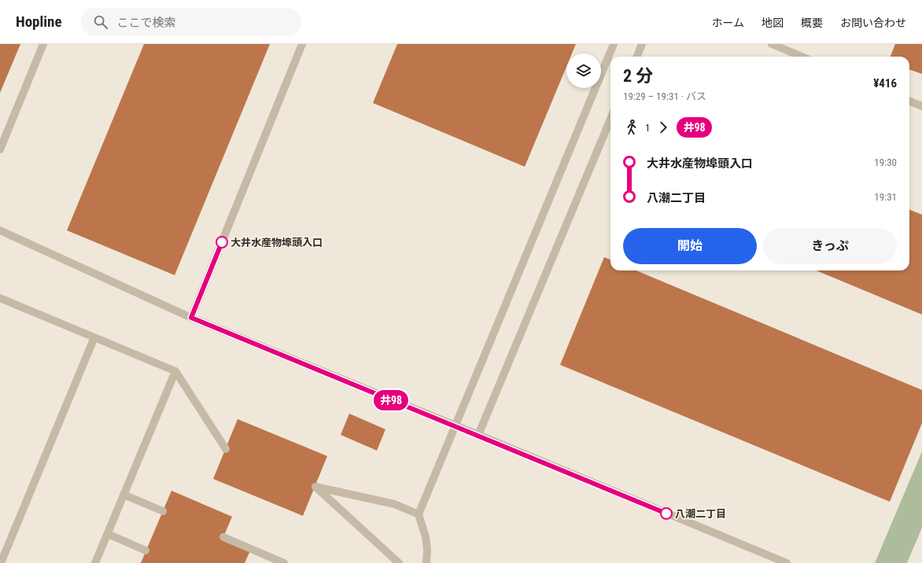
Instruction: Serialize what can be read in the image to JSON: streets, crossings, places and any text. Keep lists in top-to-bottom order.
{
  "places": ["大井水産物埠頭入口", "八潮二丁目"],
  "lines": ["bus line 井98"],
  "page": {
    "header": "Hopline",
    "search": "ここで検索",
    "nav": [
      "ホーム",
      "地図",
      "概要",
      "お問い合わせ"
    ],
    "on_map": "井98",
    "heading": ["2 分", "19:29 – 19:31 · バス", "¥416"],
    "legs": ["1", "井98"],
    "list": [
      {
        "name": "大井水産物埠頭入口",
        "value": "19:30"
      },
      {
        "name": "八潮二丁目",
        "value": "19:31"
      }
    ],
    "buttons": ["開始", "きっぷ"]
  }
}
